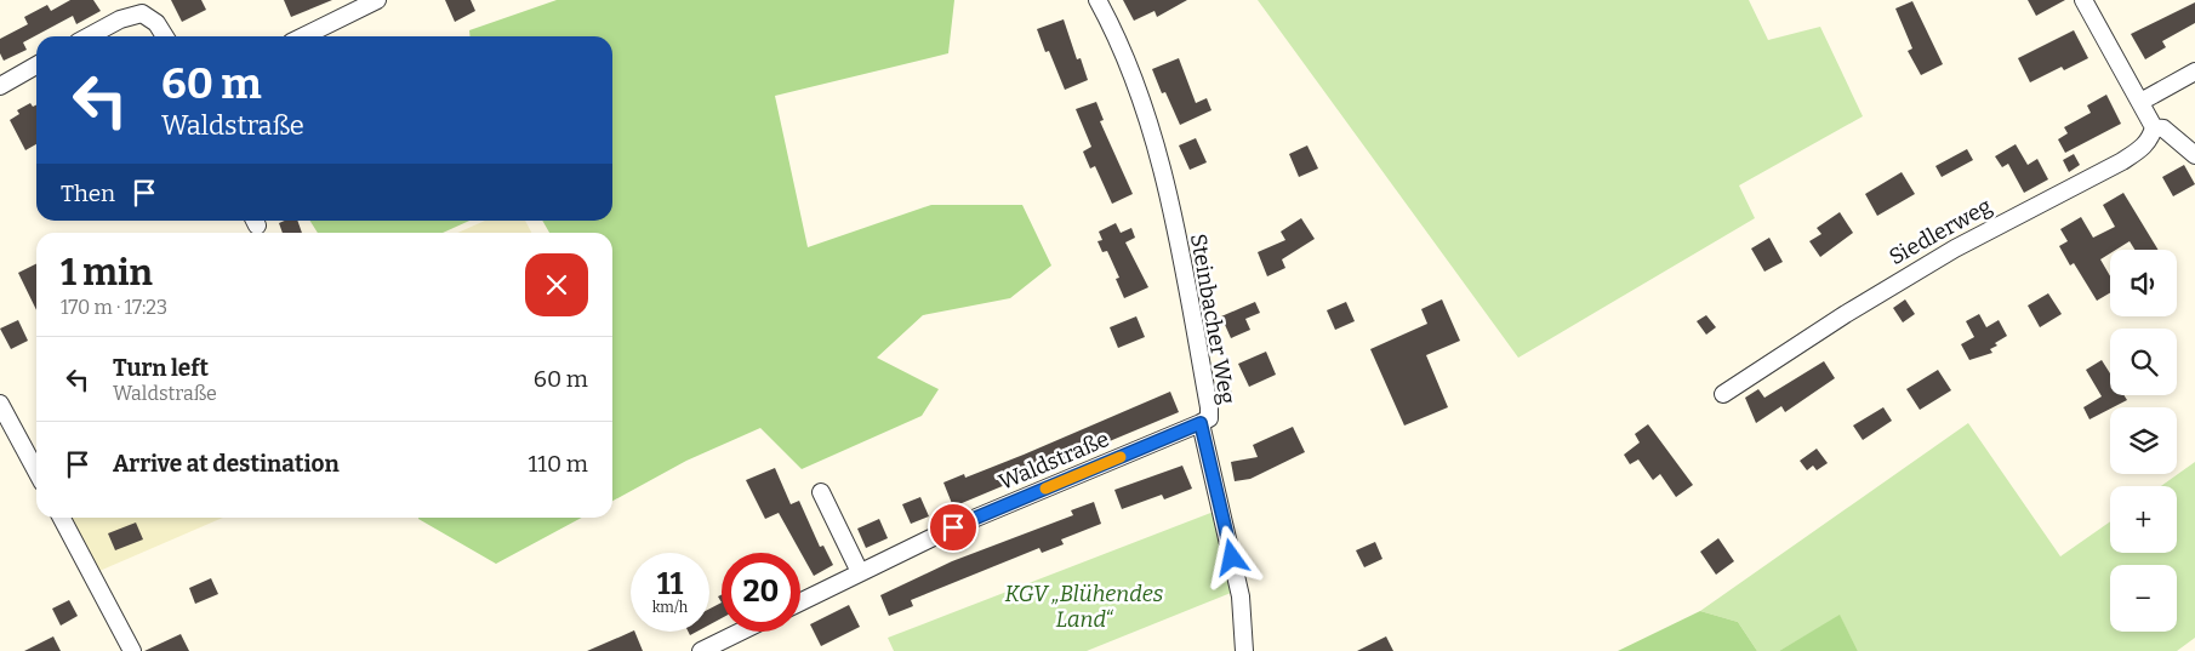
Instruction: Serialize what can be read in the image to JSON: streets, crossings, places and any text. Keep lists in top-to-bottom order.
{
  "streets": {
    "street": ["Siedlerweg", "Steinbacher Weg", "Waldstraße"]
  },
  "crossings": [
    ["Steinbacher Weg", "Waldstraße"]
  ],
  "parks": ["KGV „Blühendes Land“"],
  "page": {
    "turn": ["60 m", "Waldstraße"],
    "then": "Then",
    "heading": ["1 min", "170 m · 17:23"],
    "map_buttons": ["+", "−"],
    "list": [
      {
        "name": "Turn left",
        "note": "Waldstraße",
        "value": "60 m"
      },
      {
        "name": "Arrive at destination",
        "value": "110 m"
      }
    ],
    "speed": "11 km/h",
    "limit": "20"
  }
}
